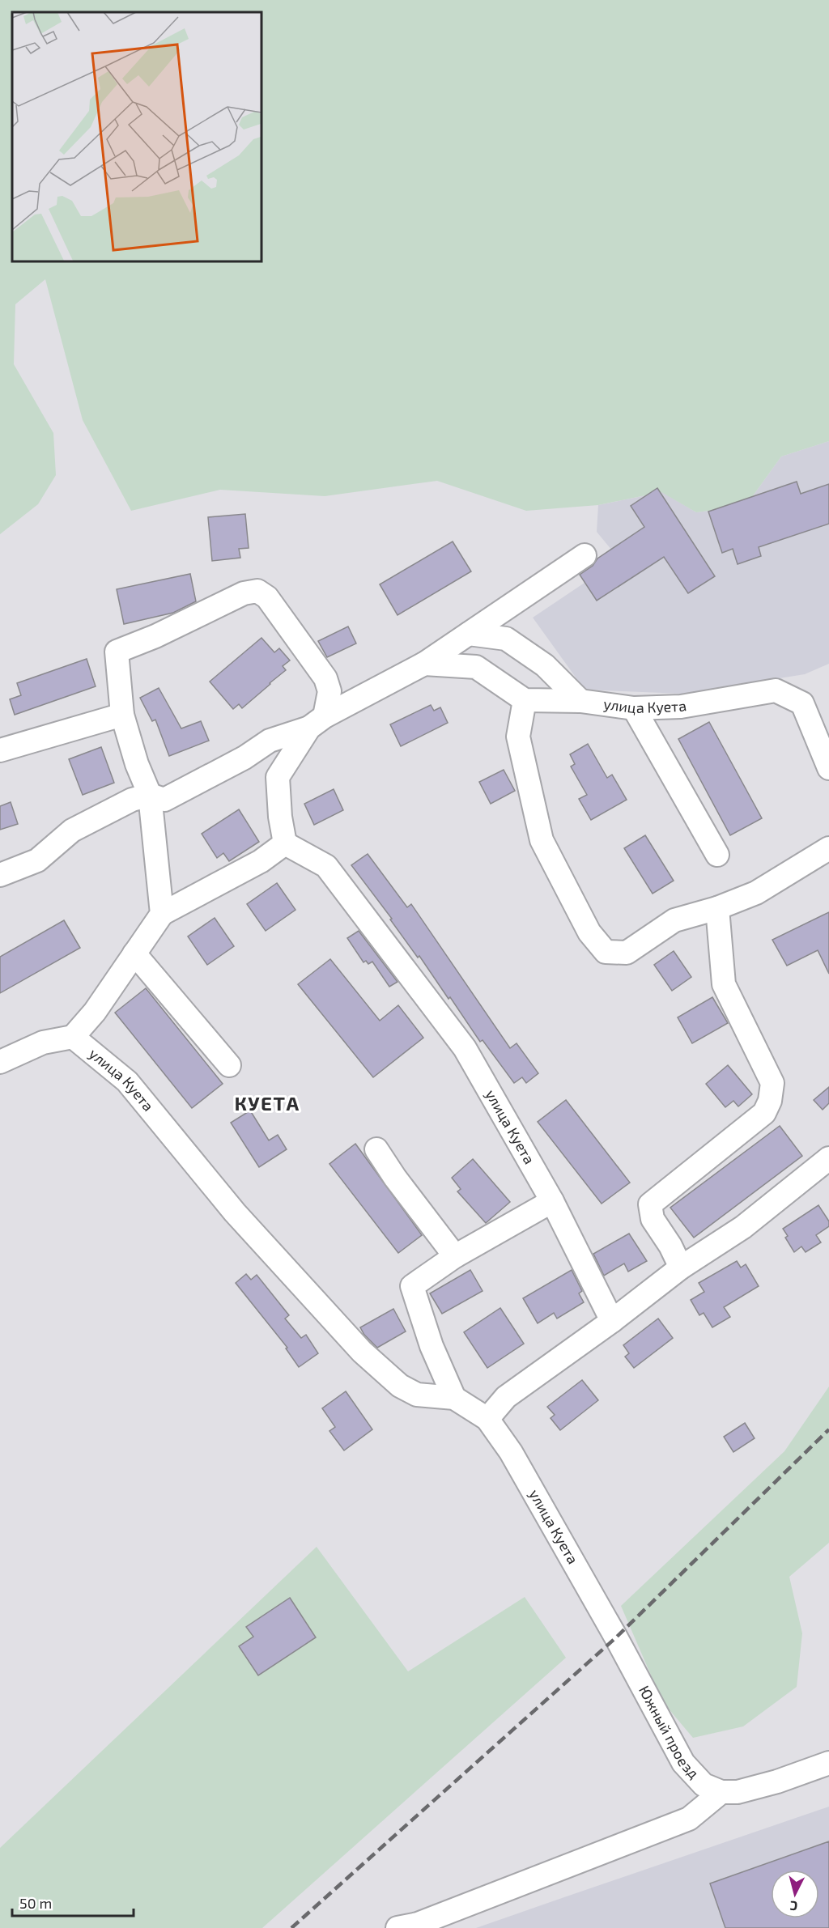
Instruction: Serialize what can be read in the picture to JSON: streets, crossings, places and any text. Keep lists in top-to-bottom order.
{
  "streets": {
    "street": ["улица Куета", "Южный проезд"]
  },
  "crossings": [
    ["улица Куета", "Южный проезд"]
  ],
  "districts": ["КУЕТА"],
  "scale_bar": "50 m",
  "north": "bottom"
}
